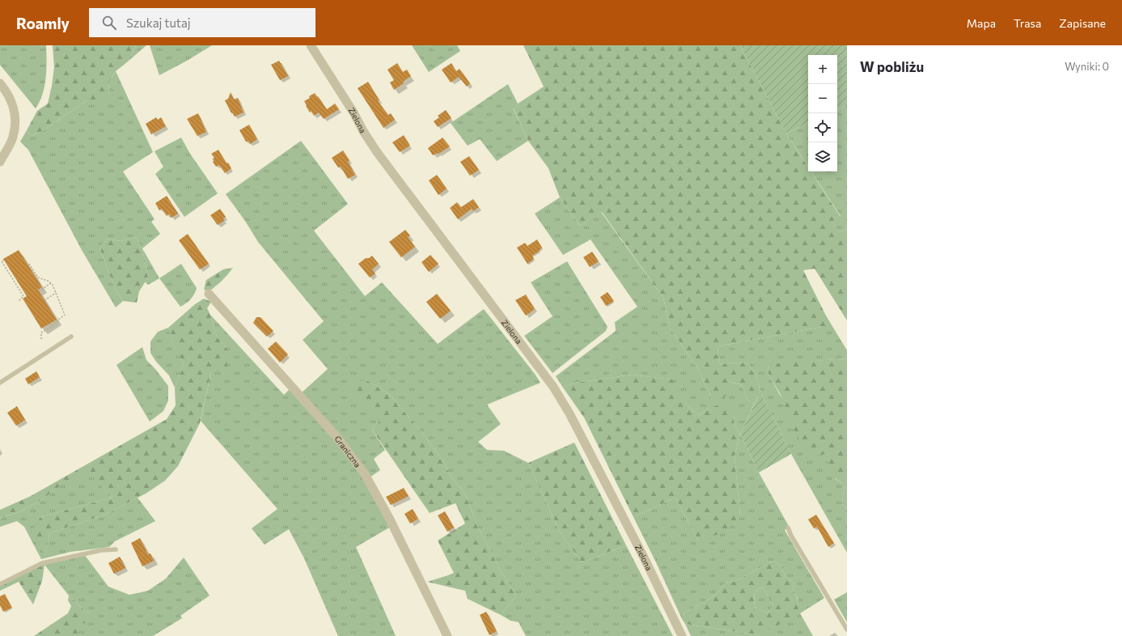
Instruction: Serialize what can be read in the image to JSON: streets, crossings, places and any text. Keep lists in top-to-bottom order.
{
  "streets": {
    "street": ["Zielona", "Graniczna"]
  },
  "page": {
    "header": "Roamly",
    "search": "Szukaj tutaj",
    "nav": ["Mapa", "Trasa", "Zapisane"],
    "heading": ["W pobliżu", "Wyniki: 0"],
    "map_buttons": ["+", "−"]
  }
}
